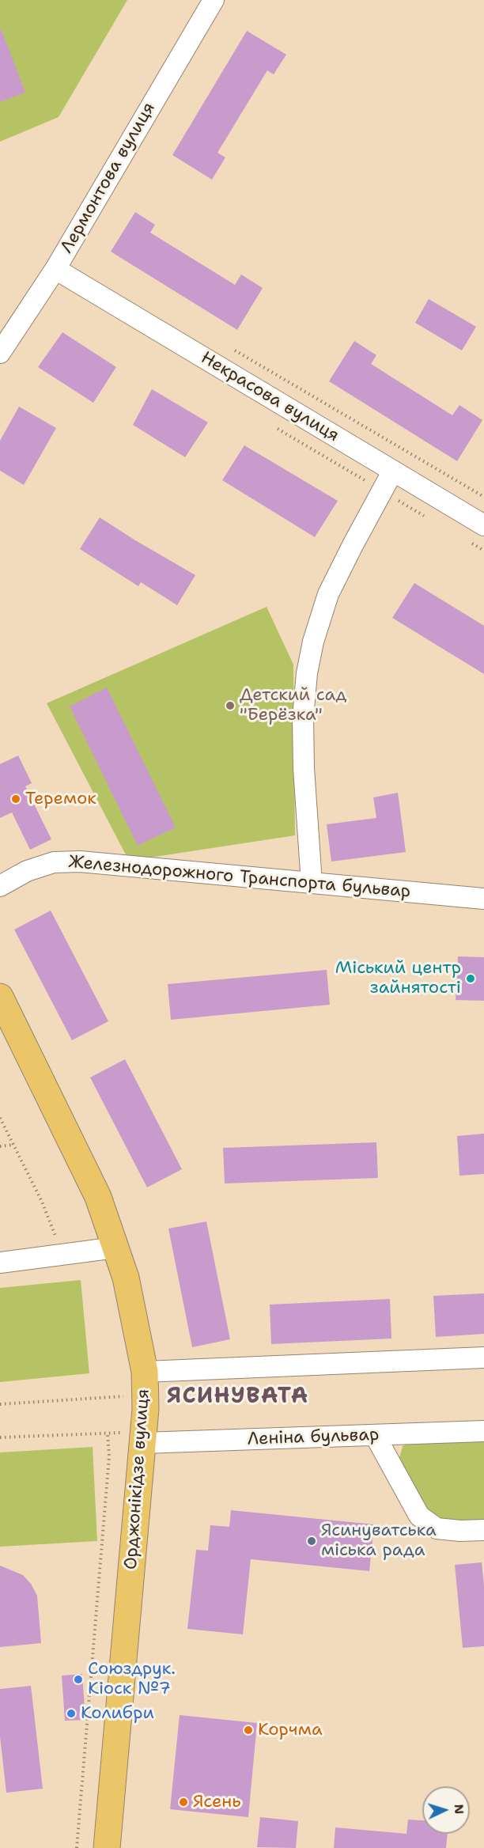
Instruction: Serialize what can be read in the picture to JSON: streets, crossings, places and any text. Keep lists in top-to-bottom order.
{
  "streets": {
    "main road": ["Орджонікідзе вулиця"],
    "street": [
      "Лермонтова вулиця",
      "Некрасова вулиця",
      "Железнодорожного Транспорта бульвар",
      "Леніна бульвар"
    ]
  },
  "crossings": [
    ["Лермонтова вулиця", "Некрасова вулиця"],
    ["Леніна бульвар", "Орджонікідзе вулиця"]
  ],
  "districts": ["ЯСИНУВАТА"],
  "places": [
    "Детский сад \"Берёзка\"",
    "Теремок",
    "Міський центр зайнятості",
    "Ясинуватська міська рада",
    "Союздрук. Кіоск №7",
    "Колибри",
    "Корчма",
    "Ясень"
  ],
  "north": "right"
}
